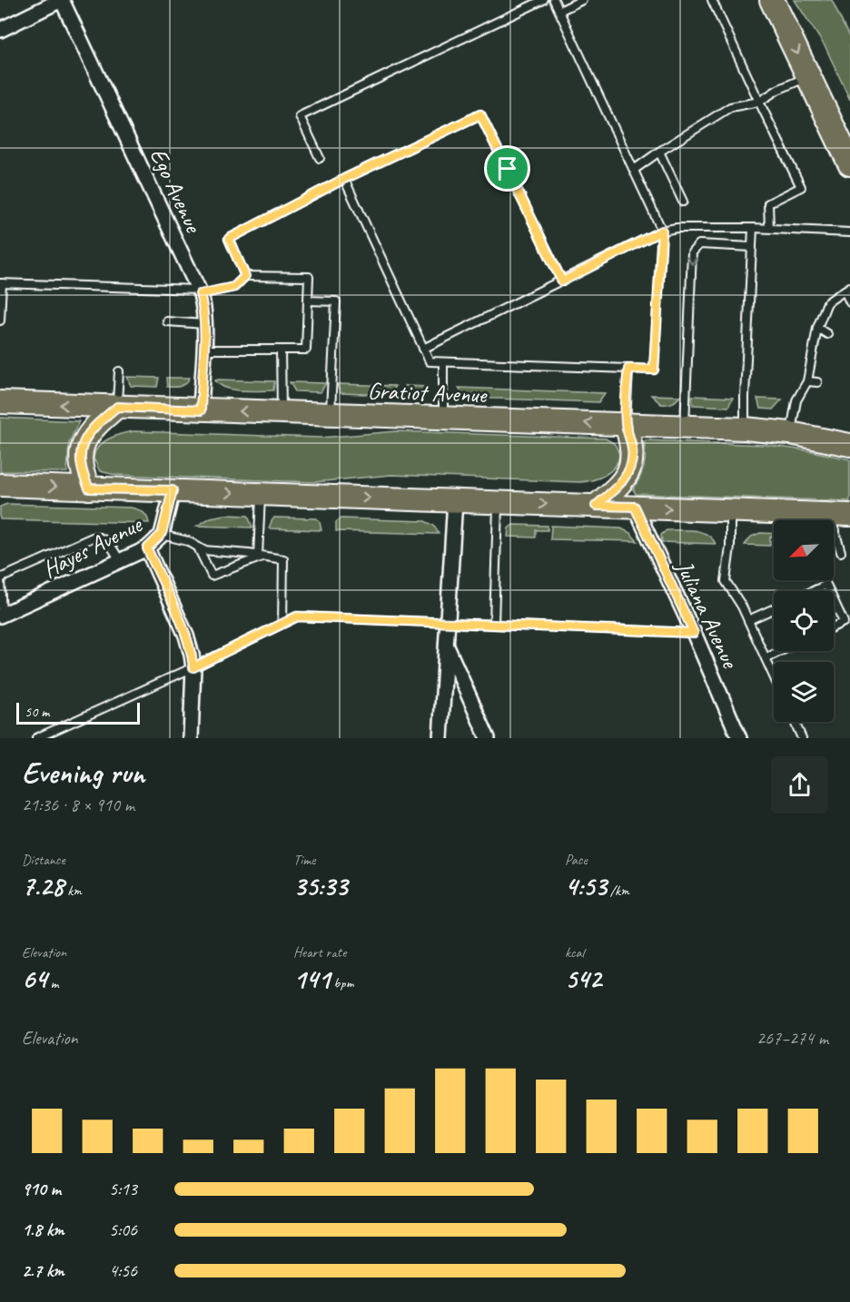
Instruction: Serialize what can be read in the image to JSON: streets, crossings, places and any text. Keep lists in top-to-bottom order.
{
  "streets": {
    "main road": ["Gratiot Avenue"],
    "street": ["Ego Avenue", "Hayes Avenue", "Juliana Avenue"]
  },
  "crossings": [
    ["Ego Avenue", "Gratiot Avenue"]
  ],
  "scale_bar": "50 m",
  "north": "bottom left",
  "page": {
    "scale": "50 m",
    "heading": ["Evening run", "21:36 · 8 × 910 m"],
    "stats": [
      ["Distance", "7.28 km"],
      ["Time", "35:33"],
      ["Pace", "4:53 /km"],
      ["Elevation", "64 m"],
      ["Heart rate", "141 bpm"],
      ["kcal", "542"]
    ],
    "chart": ["Elevation", "267–274 m"],
    "list": [
      {
        "name": "910 m",
        "note": "5:13"
      },
      {
        "name": "1.8 km",
        "note": "5:06"
      },
      {
        "name": "2.7 km",
        "note": "4:56"
      }
    ]
  }
}
